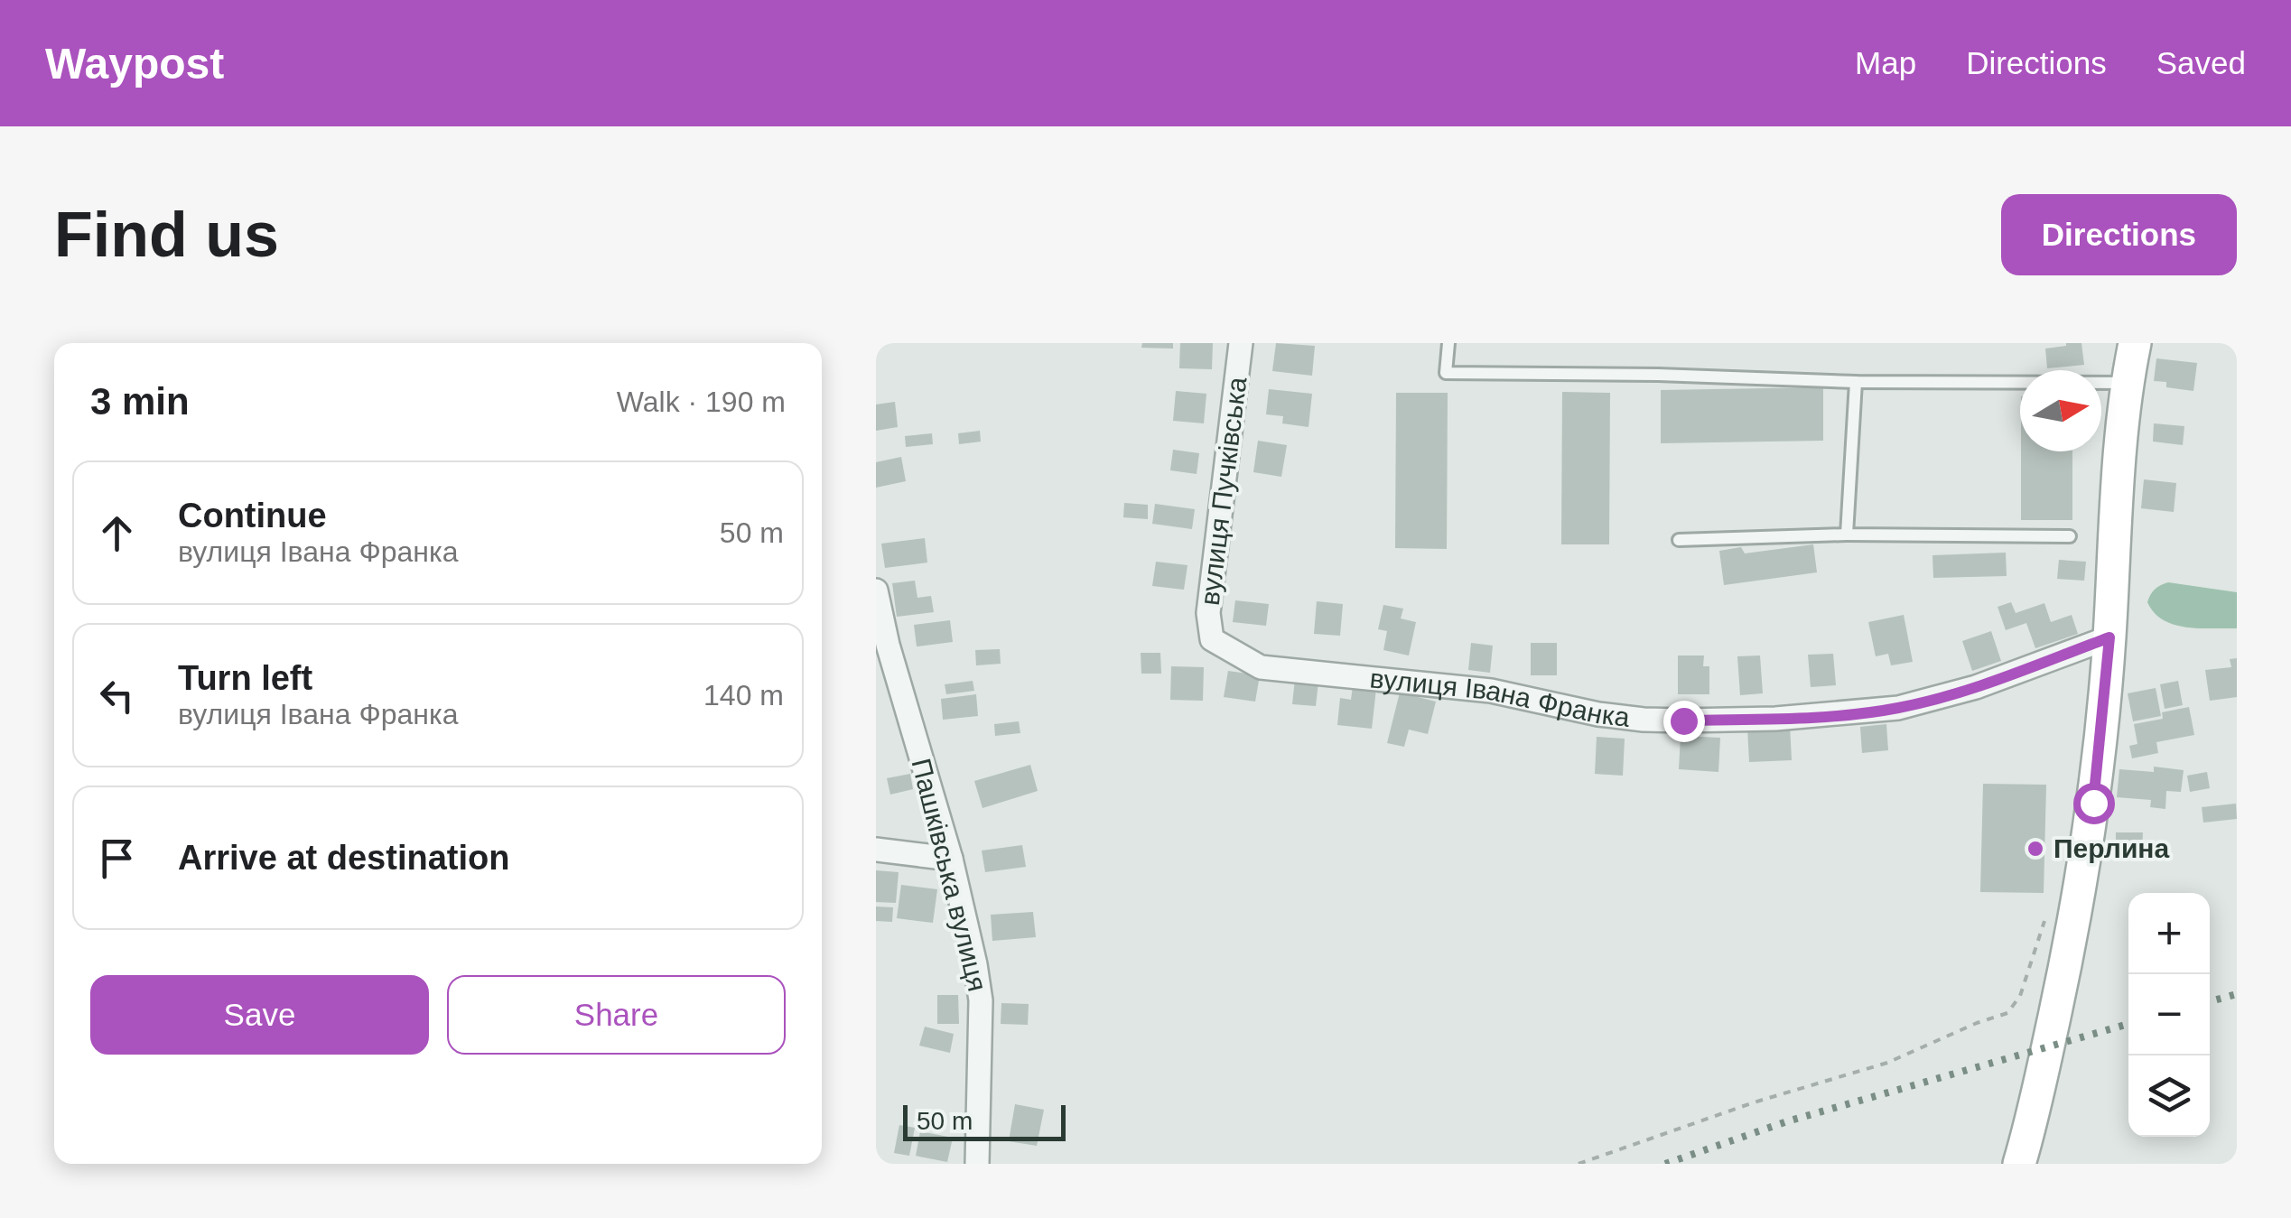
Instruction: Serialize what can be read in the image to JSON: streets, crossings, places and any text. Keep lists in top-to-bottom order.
{
  "streets": {
    "street": ["вулиця Пучківська", "вулиця Івана Франка", "Пашківська вулиця"]
  },
  "crossings": [
    ["вулиця Пучківська", "вулиця Івана Франка"]
  ],
  "places": ["Перлина"],
  "scale_bar": "50 m",
  "north": "right",
  "page": {
    "header": "Waypost",
    "nav": ["Map", "Directions", "Saved"],
    "buttons": [
      "Directions",
      ["Save", "Share"]
    ],
    "title": "Find us",
    "heading": ["3 min", "Walk · 190 m"],
    "list": [
      ["Continue", "вулиця Івана Франка", "50 m"],
      ["Turn left", "вулиця Івана Франка", "140 m"],
      "Arrive at destination"
    ],
    "map_buttons": ["+", "−"],
    "scale": "50 m"
  }
}
